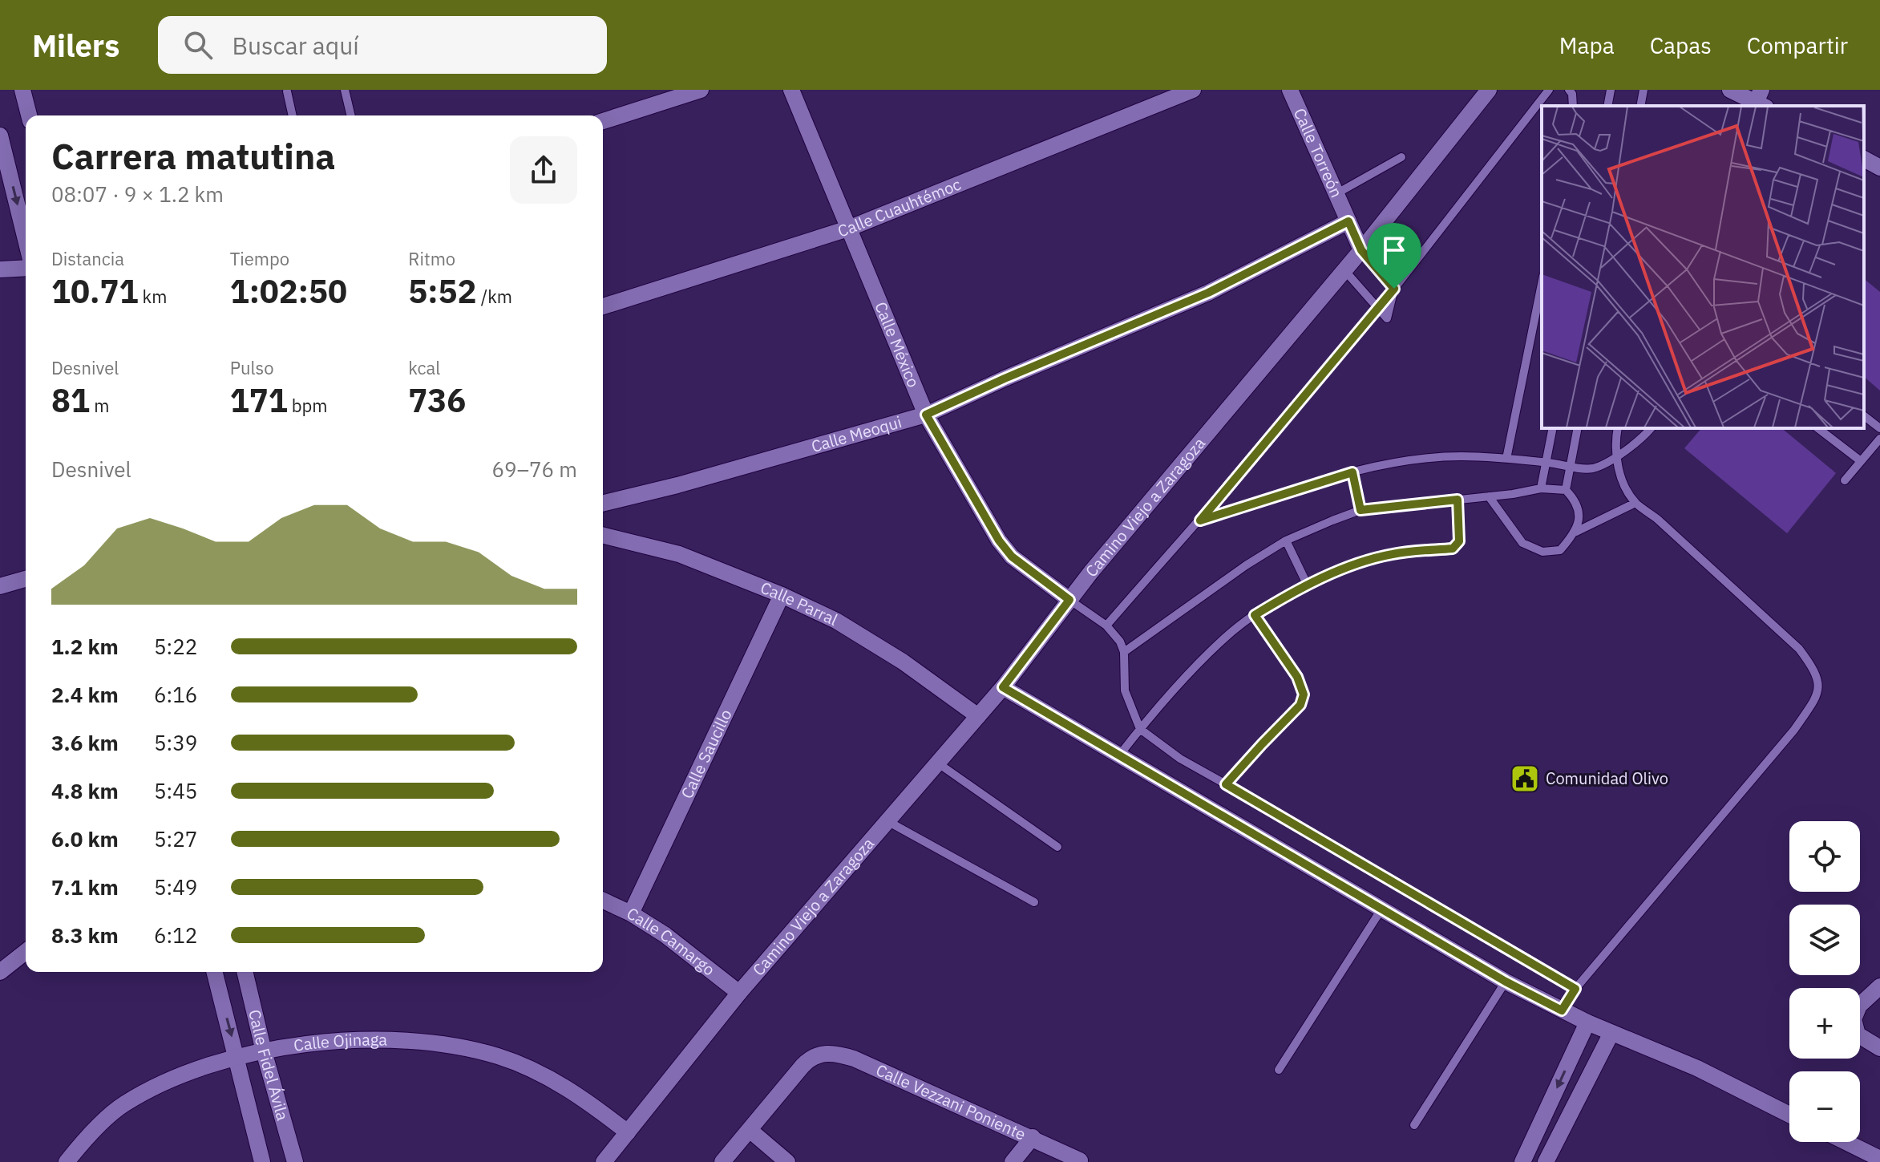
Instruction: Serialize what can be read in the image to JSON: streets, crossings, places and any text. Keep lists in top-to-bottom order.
{
  "streets": {
    "street": [
      "Calle Torreón",
      "Calle Cuauhtémoc",
      "Calle México",
      "Calle Meoqui",
      "Camino Viejo a Zaragoza",
      "Calle Parral",
      "Calle Saucillo",
      "Calle Camargo",
      "Calle Ojinaga",
      "Calle Fidel Ávila",
      "Calle Vezzani Poniente"
    ]
  },
  "crossings": [
    ["Calle Torreón", "Calle Meoqui"],
    ["Calle Torreón", "Camino Viejo a Zaragoza"],
    ["Calle Cuauhtémoc", "Calle México"],
    ["Calle México", "Calle Meoqui"],
    ["Calle México", "Camino Viejo a Zaragoza"],
    ["Camino Viejo a Zaragoza", "Calle Parral"],
    ["Camino Viejo a Zaragoza", "Calle Camargo"],
    ["Camino Viejo a Zaragoza", "Calle Ojinaga"],
    ["Calle Parral", "Calle Saucillo"],
    ["Calle Saucillo", "Calle Camargo"],
    ["Calle Ojinaga", "Calle Fidel Ávila"]
  ],
  "places": {
    "public building": ["Comunidad Olivo"]
  },
  "page": {
    "header": "Milers",
    "search": "Buscar aquí",
    "nav": ["Mapa", "Capas", "Compartir"],
    "heading": ["Carrera matutina", "08:07 · 9 × 1.2 km"],
    "stats": [
      ["Distancia", "10.71 km"],
      ["Tiempo", "1:02:50"],
      ["Ritmo", "5:52 /km"],
      ["Desnivel", "81 m"],
      ["Pulso", "171 bpm"],
      ["kcal", "736"]
    ],
    "chart": ["Desnivel", "69–76 m"],
    "list": [
      {
        "name": "1.2 km",
        "note": "5:22"
      },
      {
        "name": "2.4 km",
        "note": "6:16"
      },
      {
        "name": "3.6 km",
        "note": "5:39"
      },
      {
        "name": "4.8 km",
        "note": "5:45"
      },
      {
        "name": "6.0 km",
        "note": "5:27"
      },
      {
        "name": "7.1 km",
        "note": "5:49"
      },
      {
        "name": "8.3 km",
        "note": "6:12"
      }
    ],
    "map_buttons": ["+", "−"]
  }
}
